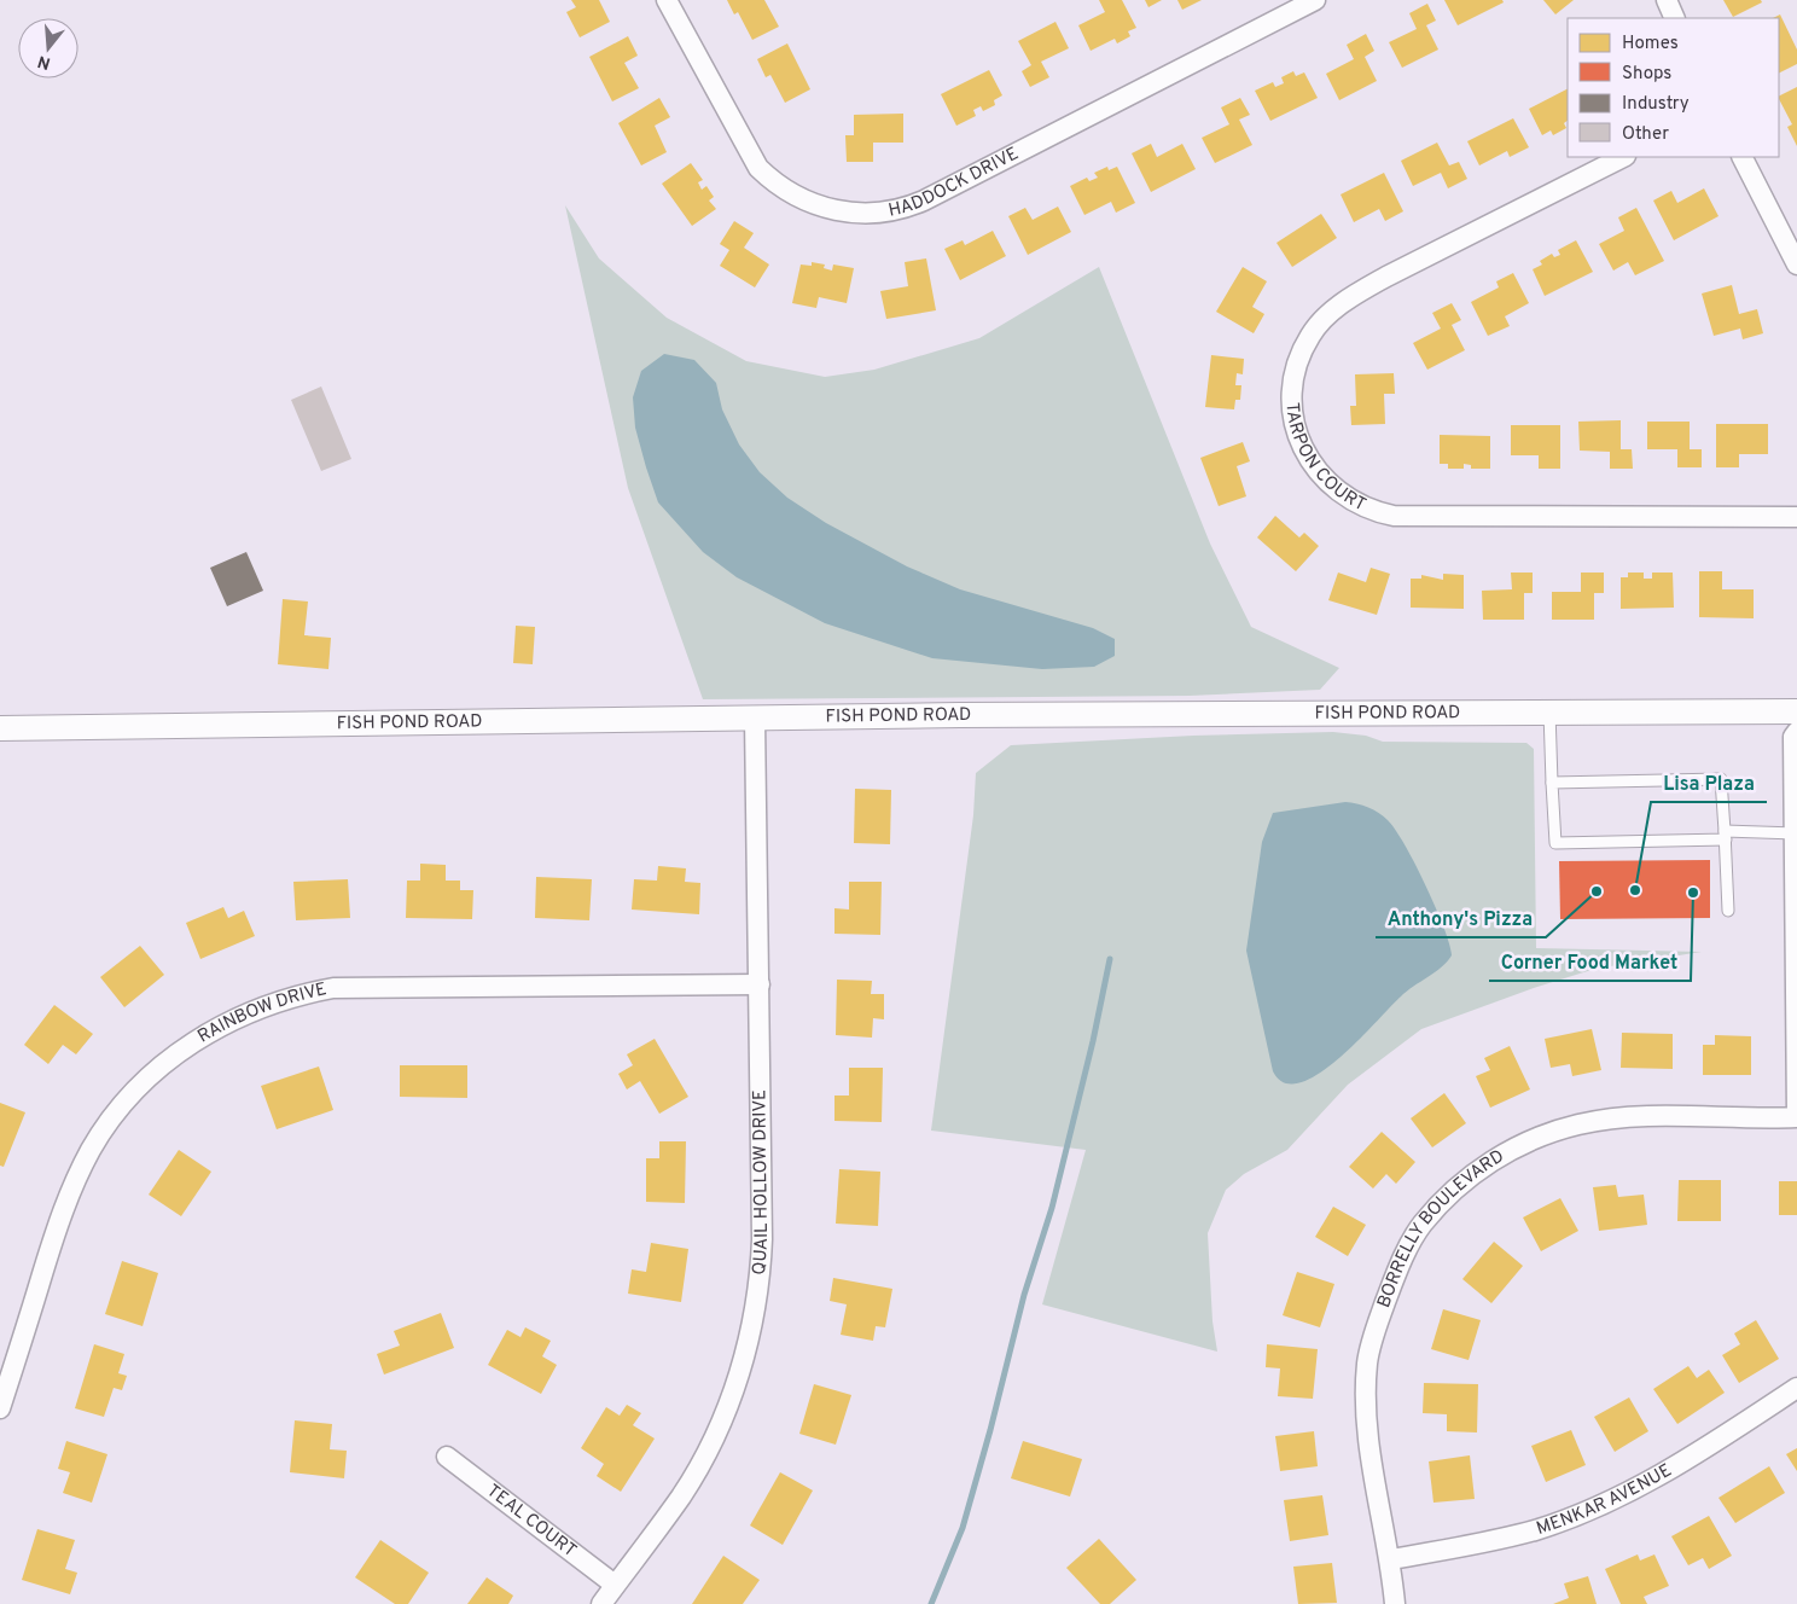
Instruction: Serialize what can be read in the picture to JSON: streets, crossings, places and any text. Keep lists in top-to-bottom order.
{
  "streets": {
    "street": [
      "HADDOCK DRIVE",
      "TARPON COURT",
      "FISH POND ROAD",
      "RAINBOW DRIVE",
      "QUAIL HOLLOW DRIVE",
      "BORRELLY BOULEVARD",
      "MENKAR AVENUE",
      "TEAL COURT"
    ]
  },
  "crossings": [
    ["FISH POND ROAD", "QUAIL HOLLOW DRIVE"],
    ["RAINBOW DRIVE", "QUAIL HOLLOW DRIVE"],
    ["QUAIL HOLLOW DRIVE", "TEAL COURT"],
    ["BORRELLY BOULEVARD", "MENKAR AVENUE"]
  ],
  "places": ["Lisa Plaza", "Anthony's Pizza", "Corner Food Market"],
  "legend": [
    "Homes",
    "Shops",
    "Industry",
    "Other"
  ],
  "north": "bottom"
}
